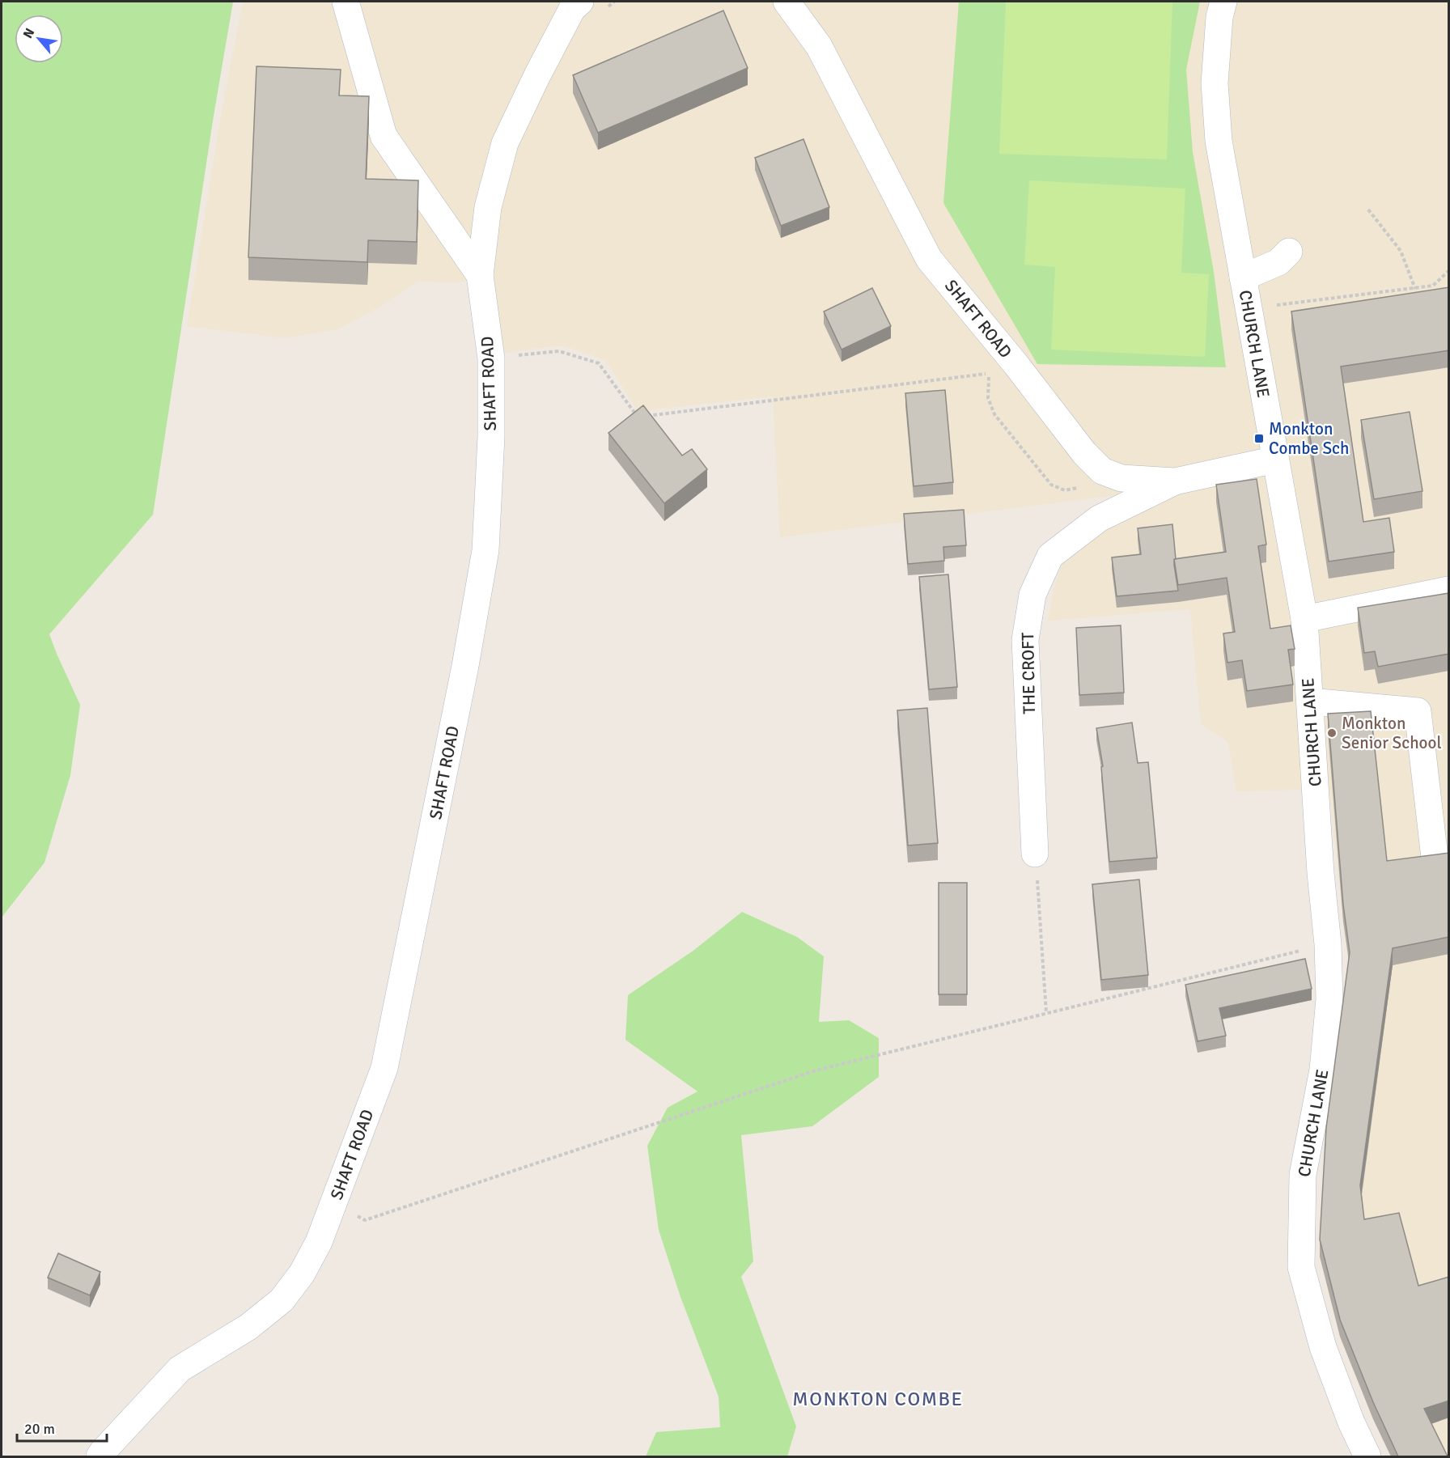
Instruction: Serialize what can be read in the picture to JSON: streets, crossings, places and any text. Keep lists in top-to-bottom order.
{
  "streets": {
    "street": ["SHAFT ROAD", "CHURCH LANE", "THE CROFT"]
  },
  "crossings": [
    ["SHAFT ROAD", "CHURCH LANE"],
    ["SHAFT ROAD", "THE CROFT"]
  ],
  "districts": ["MONKTON COMBE"],
  "places": {
    "transit": ["Monkton Combe Sch"],
    "other": ["Monkton Senior School"]
  },
  "scale_bar": "20 m",
  "north": "top left"
}
